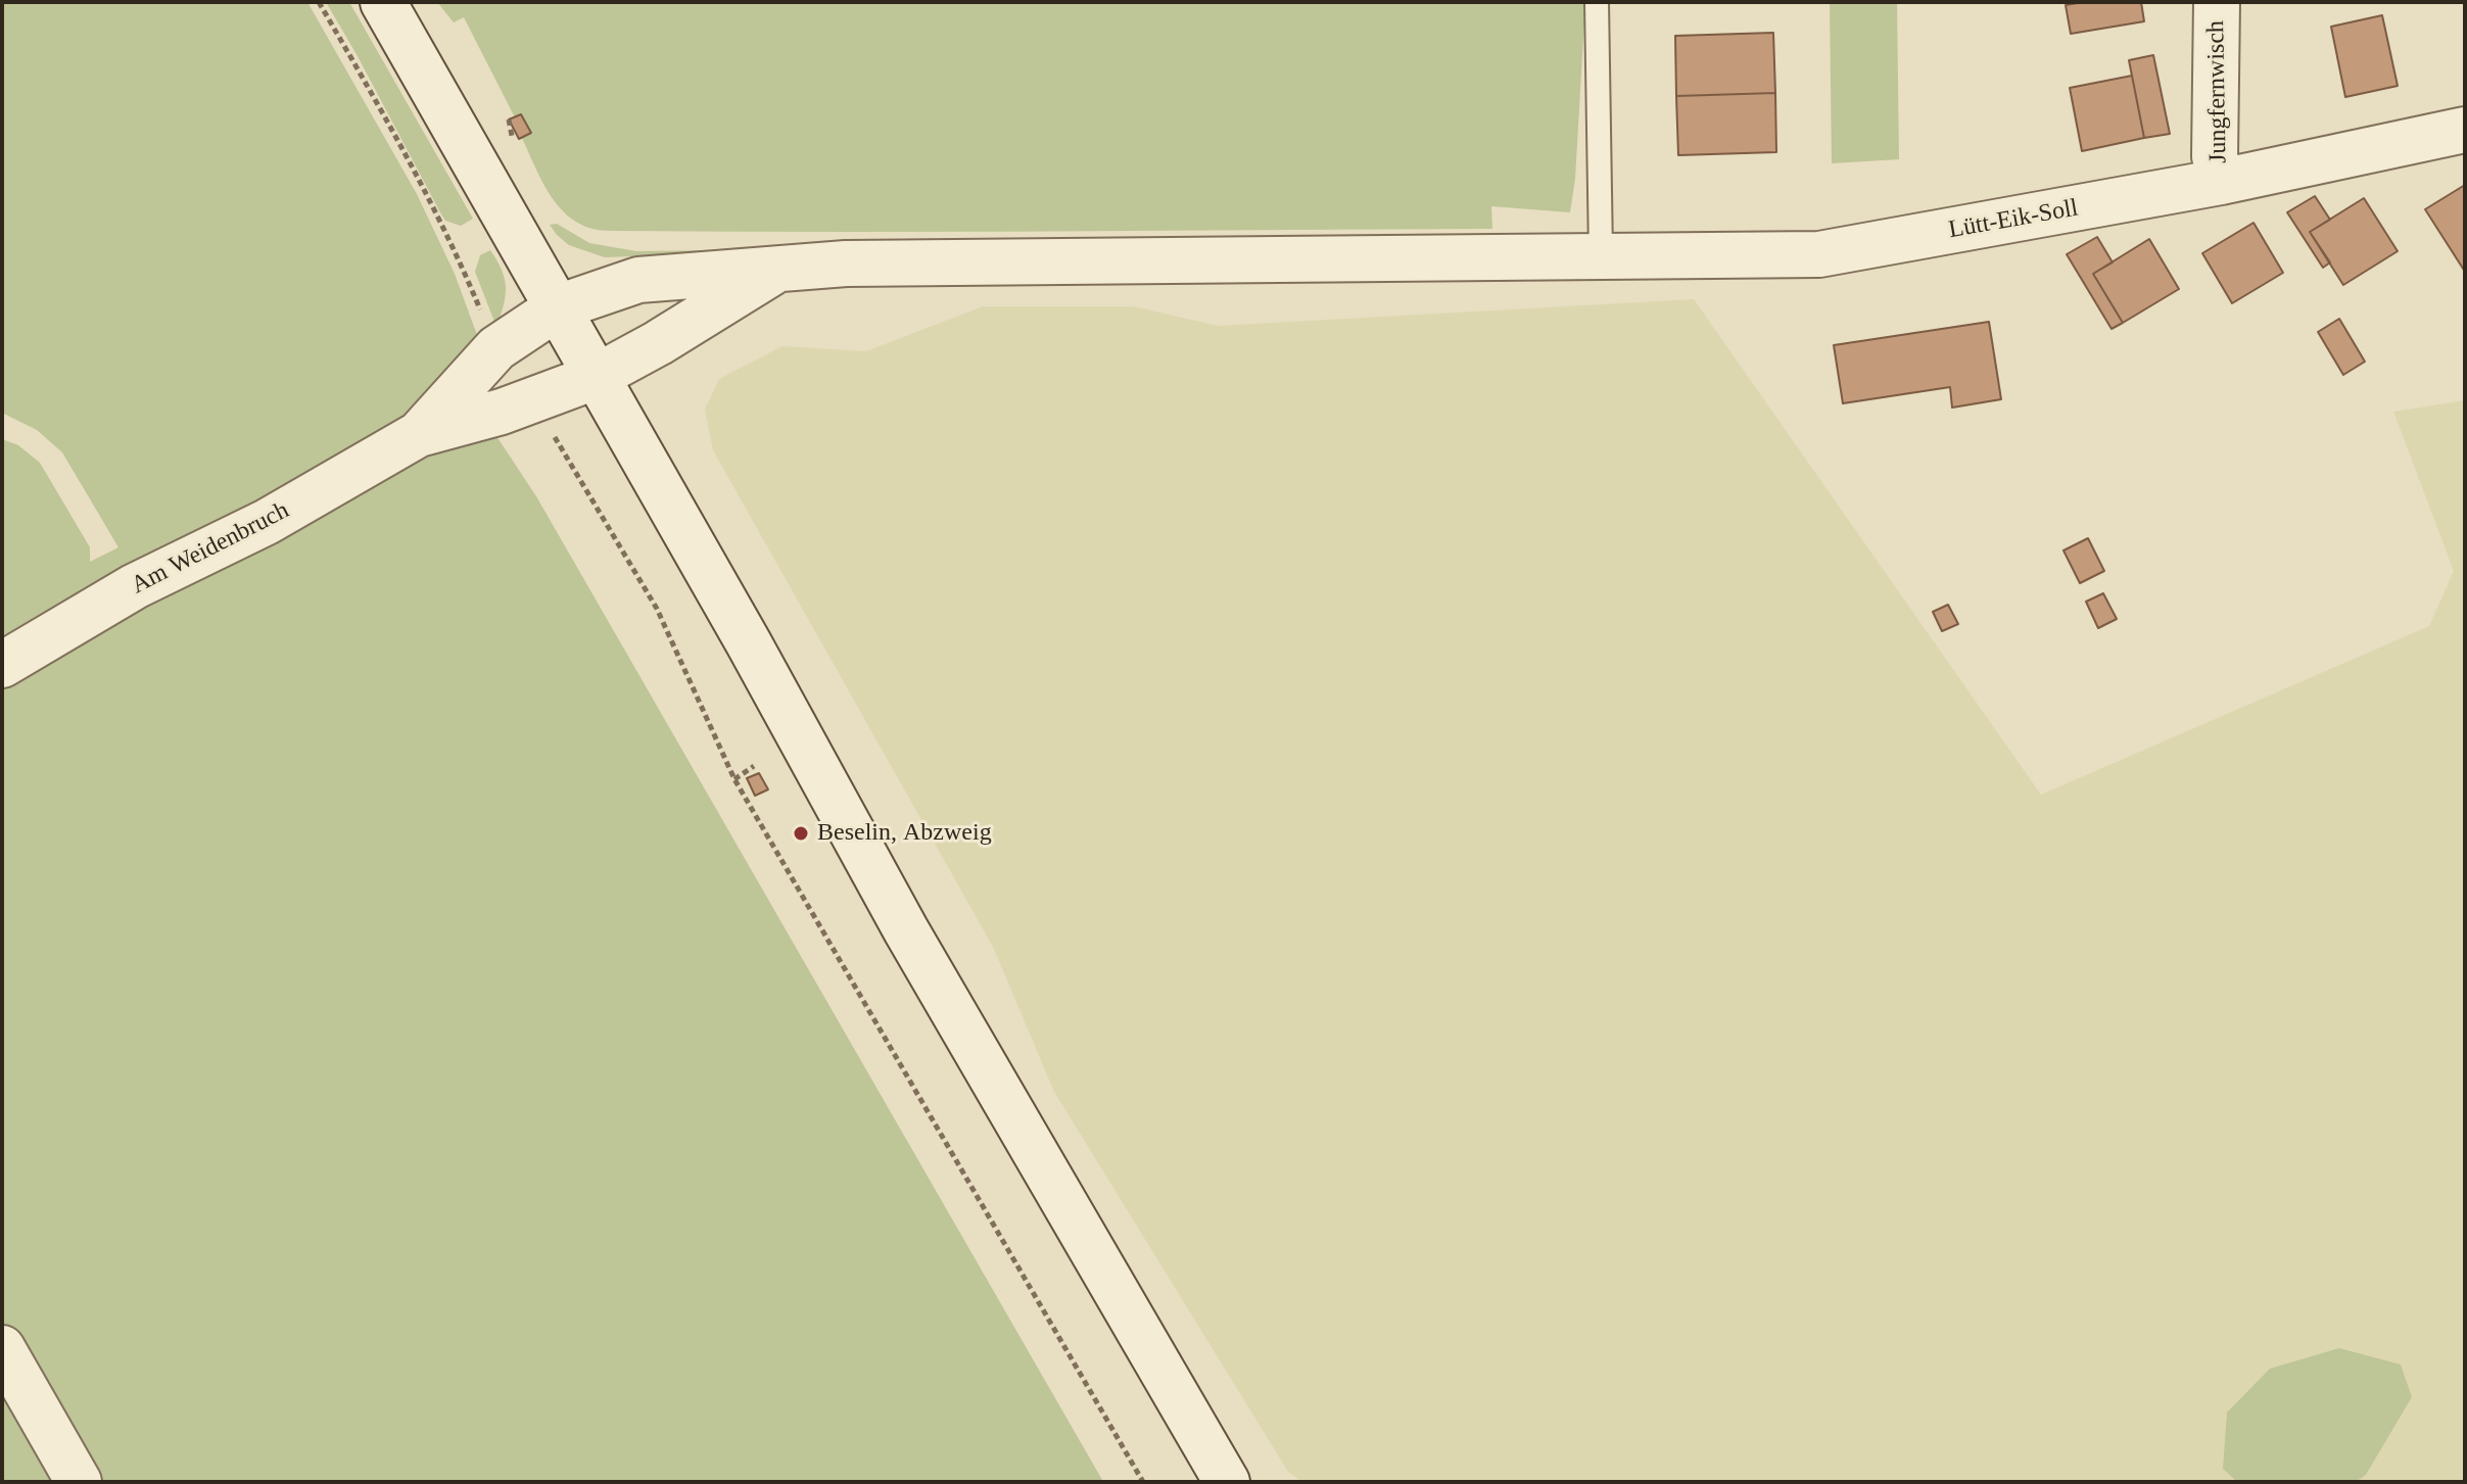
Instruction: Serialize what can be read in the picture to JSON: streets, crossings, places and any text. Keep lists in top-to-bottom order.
{
  "streets": {
    "street": ["Jungfernwisch", "Lütt-Eik-Soll", "Am Weidenbruch"]
  },
  "crossings": [
    ["Jungfernwisch", "Lütt-Eik-Soll"],
    ["Lütt-Eik-Soll", "Am Weidenbruch"]
  ],
  "places": ["Beselin, Abzweig"]
}
